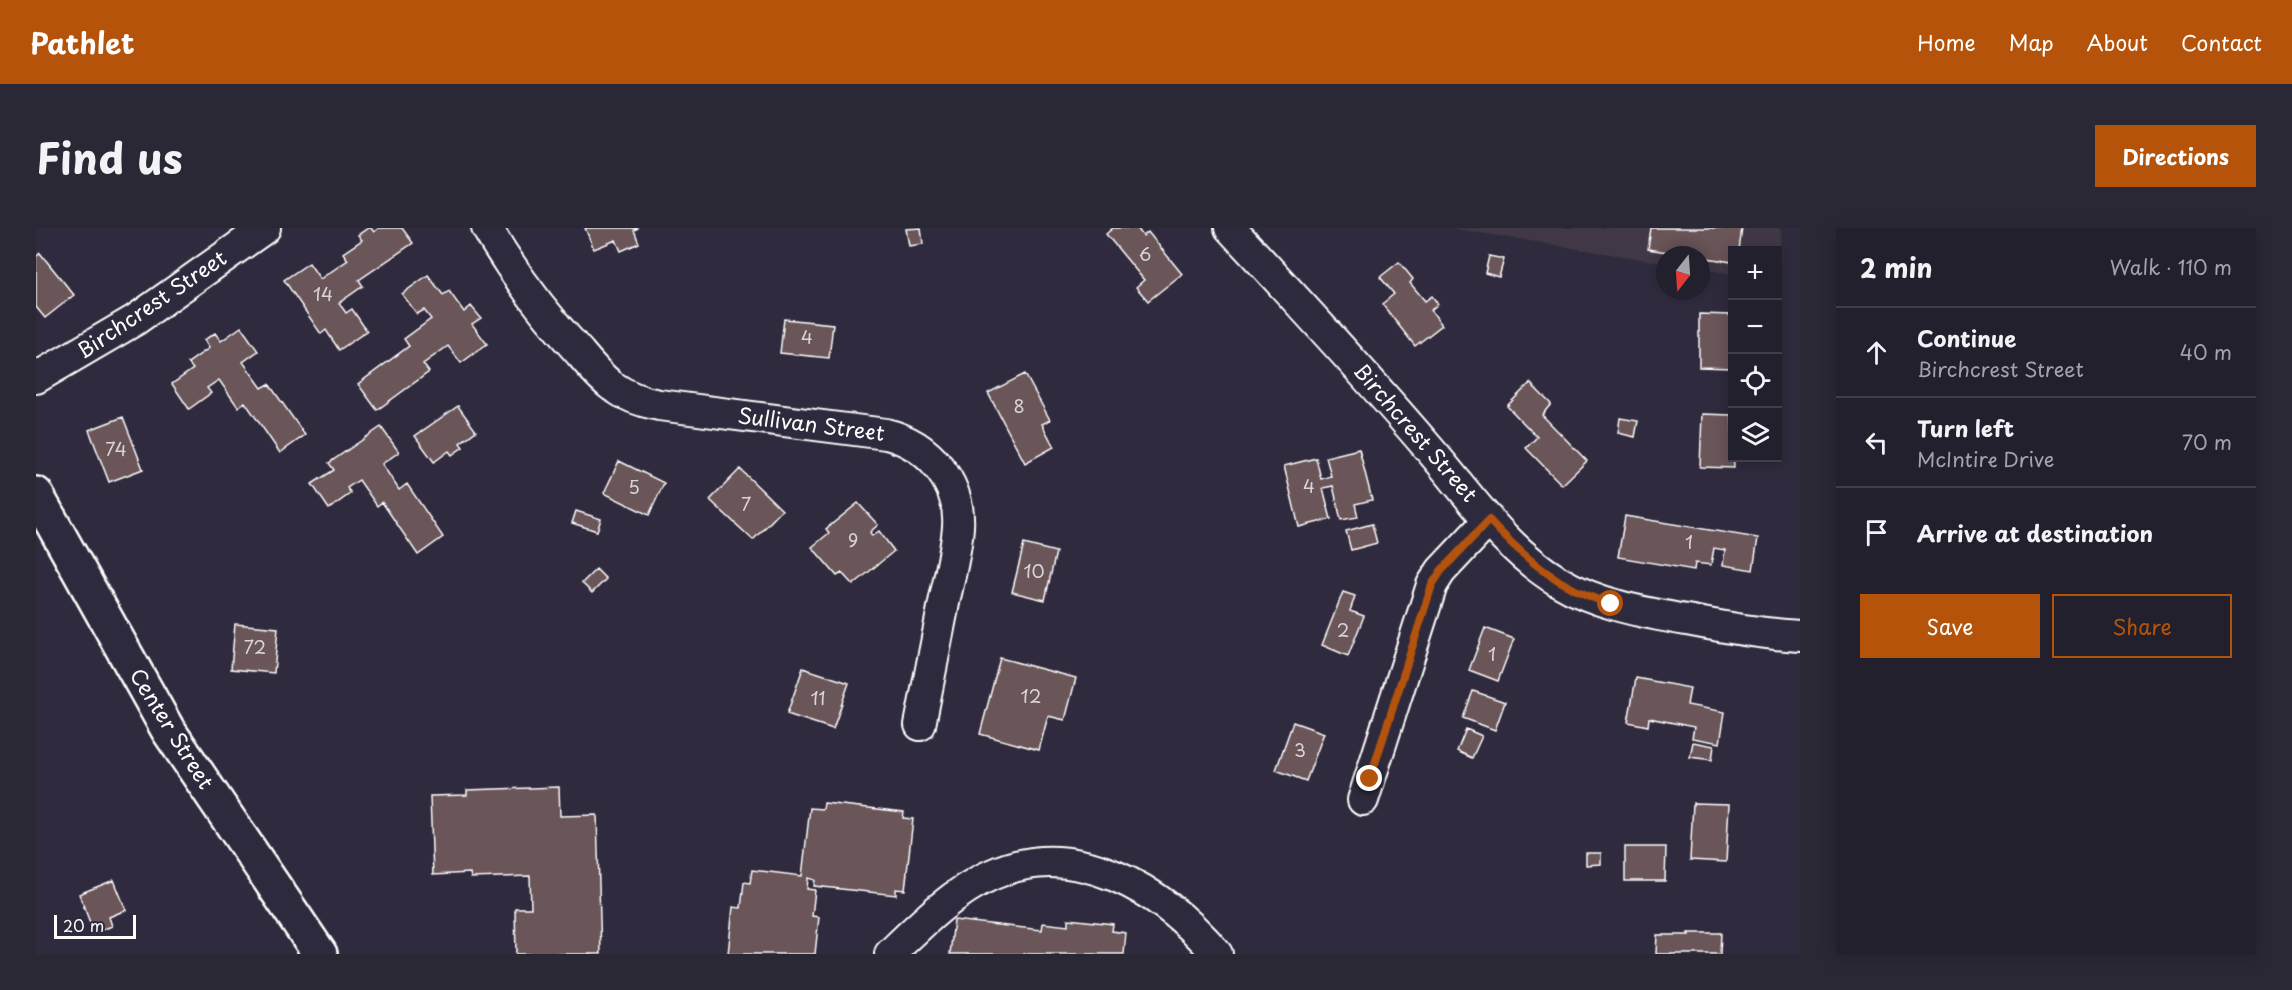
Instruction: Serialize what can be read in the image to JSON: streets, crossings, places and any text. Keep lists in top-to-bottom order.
{
  "streets": {
    "main road": ["Center Street"],
    "street": ["Birchcrest Street", "Sullivan Street"]
  },
  "house_numbers": [
    "6",
    "14",
    "4",
    "8",
    "74",
    "4",
    "5",
    "7",
    "9",
    "1",
    "10",
    "2",
    "72",
    "1",
    "12",
    "11",
    "3"
  ],
  "scale_bar": "20 m",
  "north": "bottom",
  "page": {
    "header": "Pathlet",
    "nav": [
      "Home",
      "Map",
      "About",
      "Contact"
    ],
    "title": "Find us",
    "buttons": [
      "Directions",
      ["Save", "Share"]
    ],
    "heading": ["2 min", "Walk · 110 m"],
    "map_buttons": ["+", "−"],
    "list": [
      ["Continue", "Birchcrest Street", "40 m"],
      ["Turn left", "McIntire Drive", "70 m"],
      "Arrive at destination"
    ],
    "scale": "20 m"
  }
}
